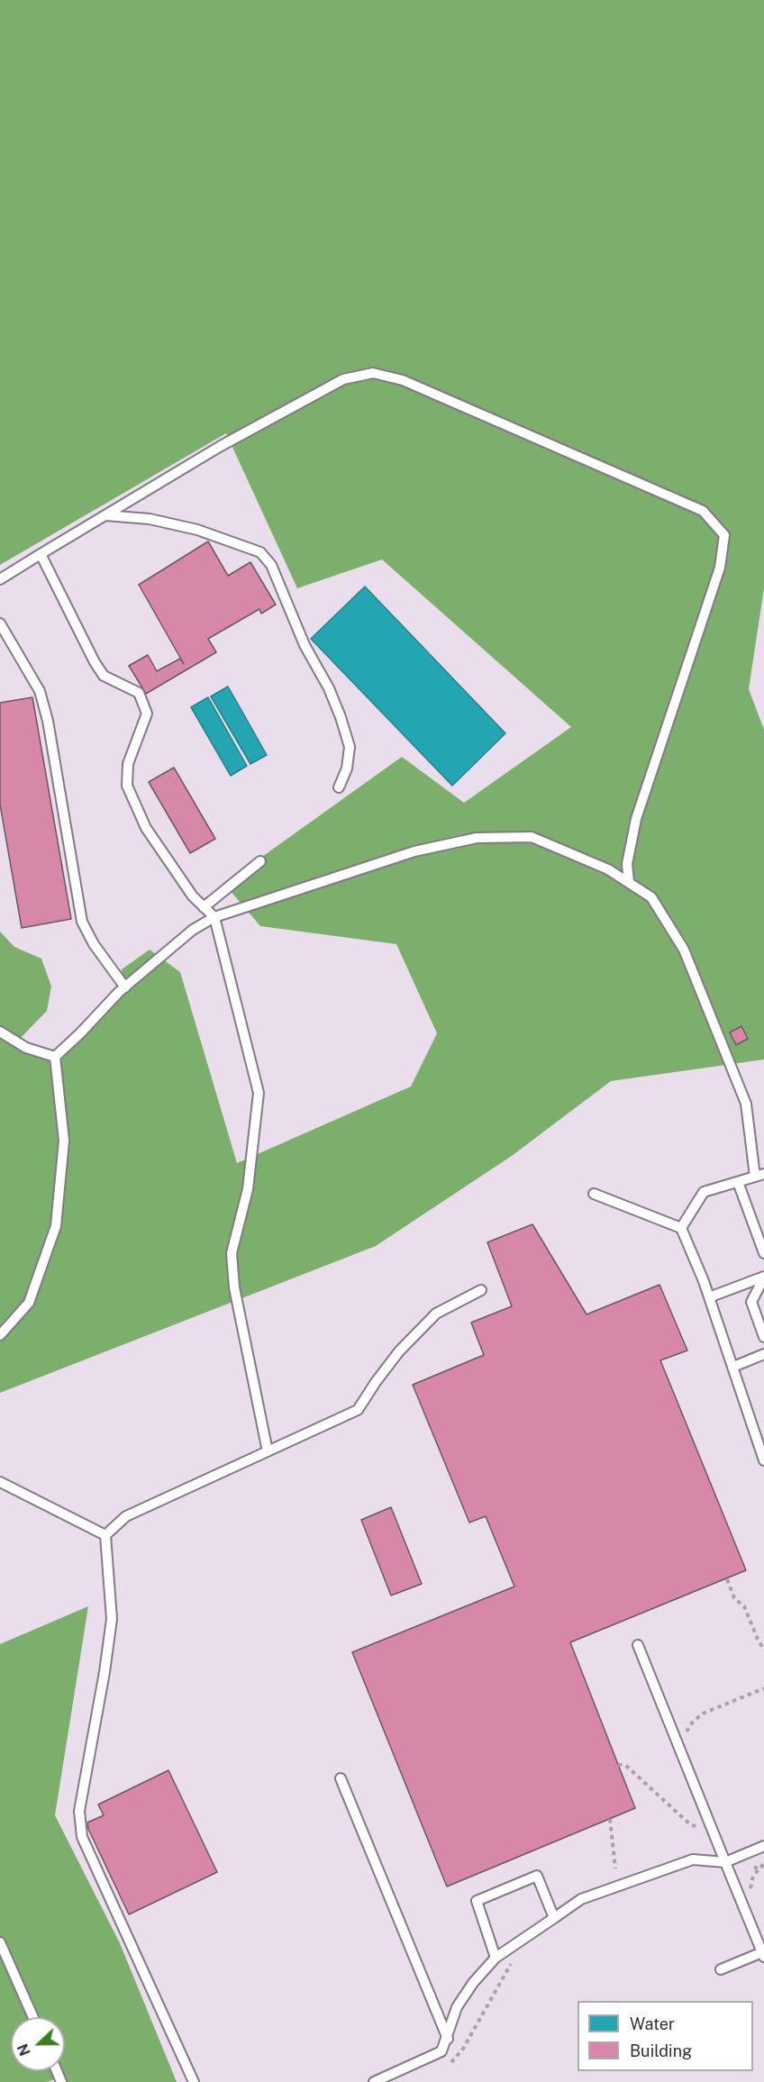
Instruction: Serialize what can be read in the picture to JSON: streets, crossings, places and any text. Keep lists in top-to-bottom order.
{
  "legend": ["Water", "Building"],
  "north": "left"
}
